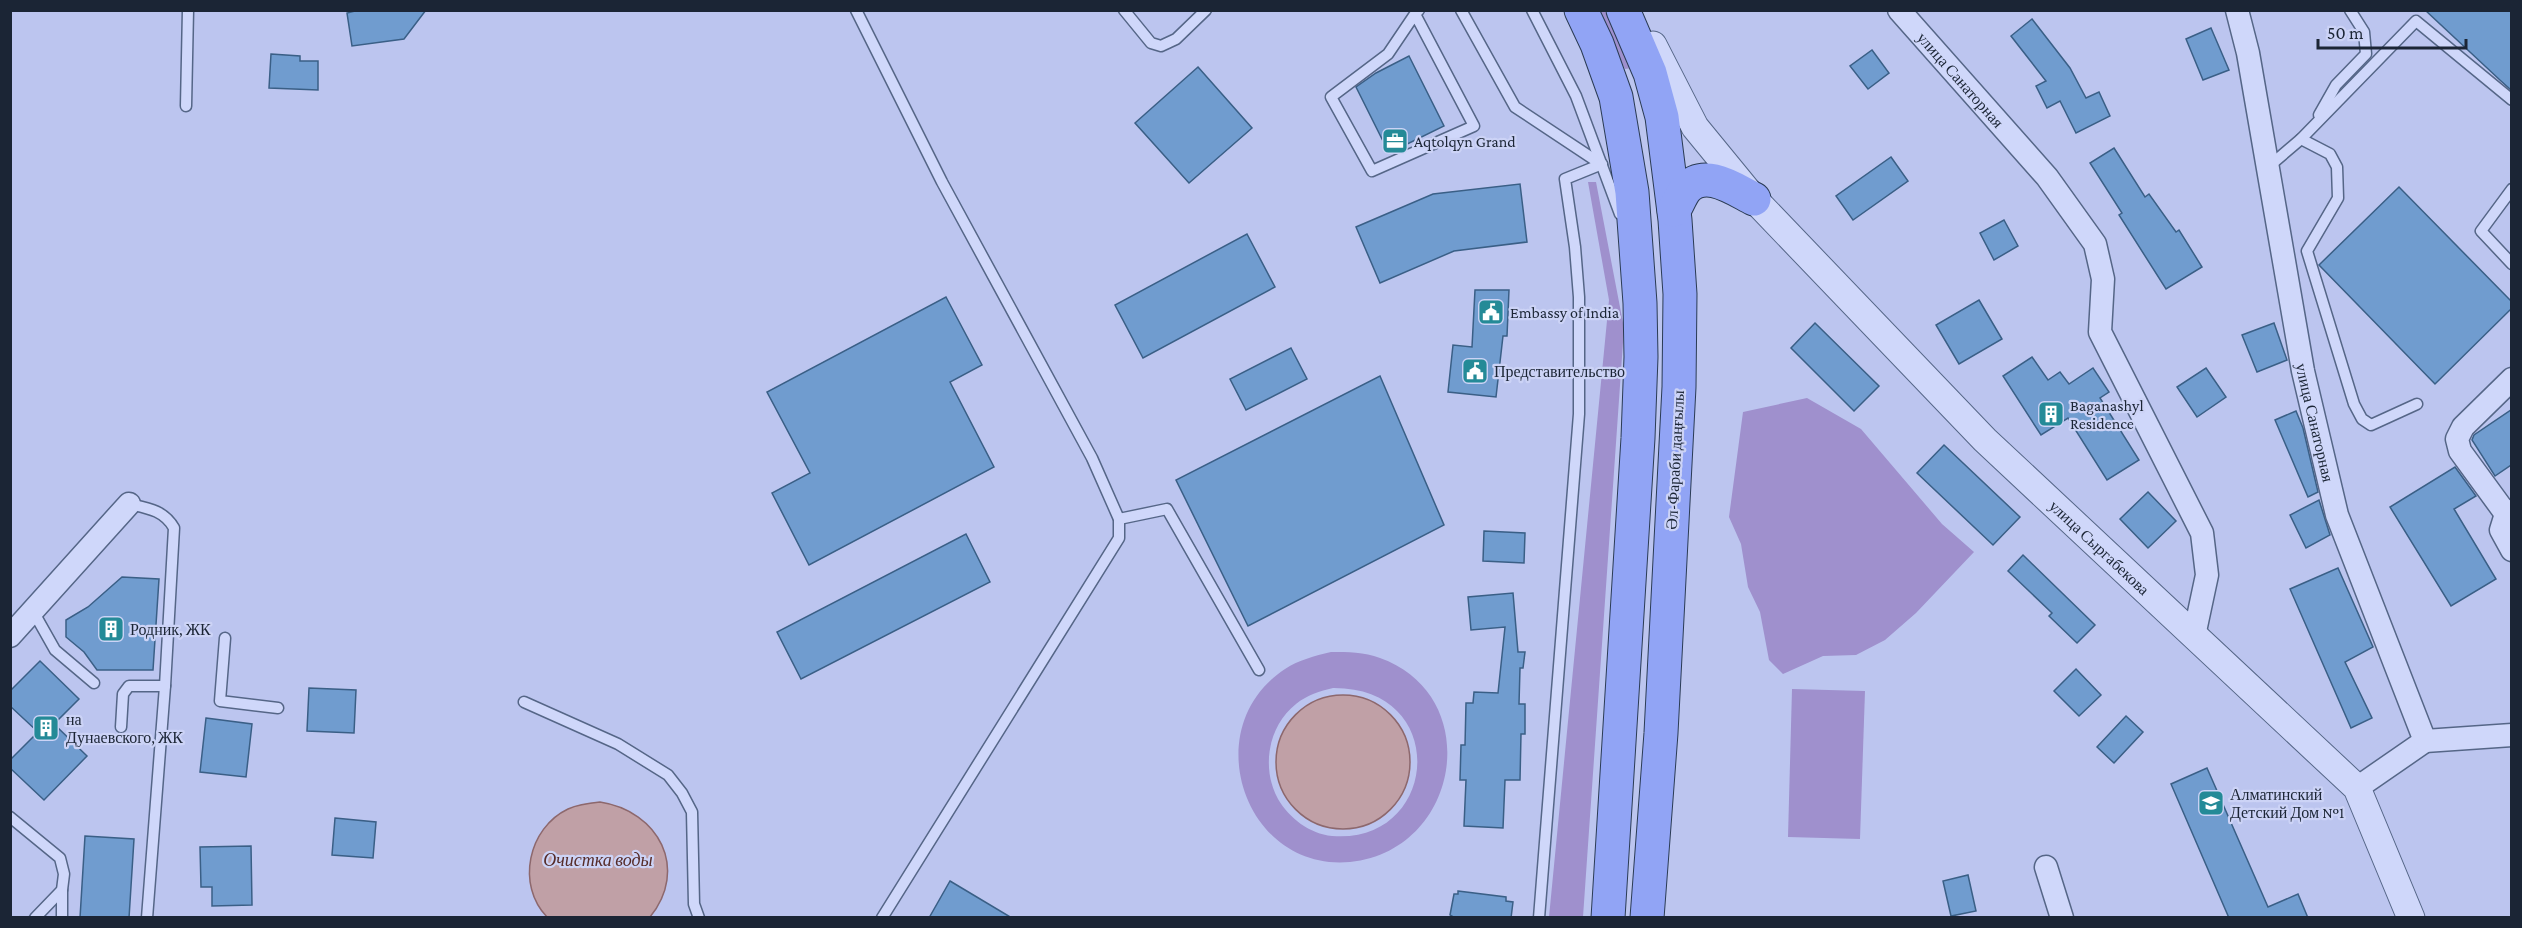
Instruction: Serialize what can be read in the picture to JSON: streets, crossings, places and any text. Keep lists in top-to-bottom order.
{
  "streets": {
    "main road": ["Әл-Фараби даңғылы"],
    "street": ["улица Санаторная", "улица Сыргабекова"]
  },
  "crossings": [
    ["улица Санаторная", "улица Сыргабекова"]
  ],
  "water": ["Очистка воды"],
  "places": {
    "office": ["Aqtolqyn Grand"],
    "public building": ["Embassy of India", "Представительство"],
    "building": ["Baganashyl Residence", "Родник, ЖК", "на Дунаевского, ЖК"],
    "school or university": ["Алматинский Детский Дом №1"]
  },
  "scale_bar": "50 m"
}
